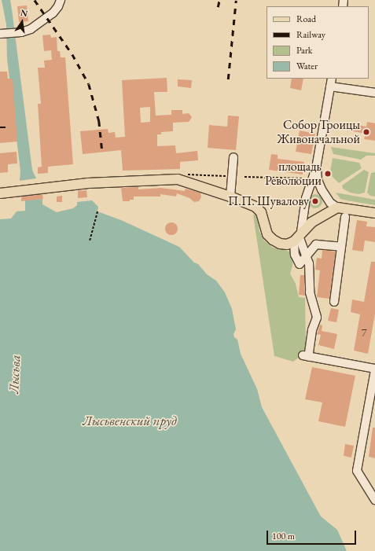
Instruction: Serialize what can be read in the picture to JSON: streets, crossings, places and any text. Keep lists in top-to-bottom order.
{
  "water": ["Лысьва", "Лысьвенский пруд"],
  "places": ["Собор Троицы Живоначальной", "площадь Революции", "П.П. Шувалову"],
  "house_numbers": ["7"],
  "legend": [
    "Road",
    "Railway",
    "Park",
    "Water"
  ],
  "scale_bar": "100 m",
  "north": "top"
}
